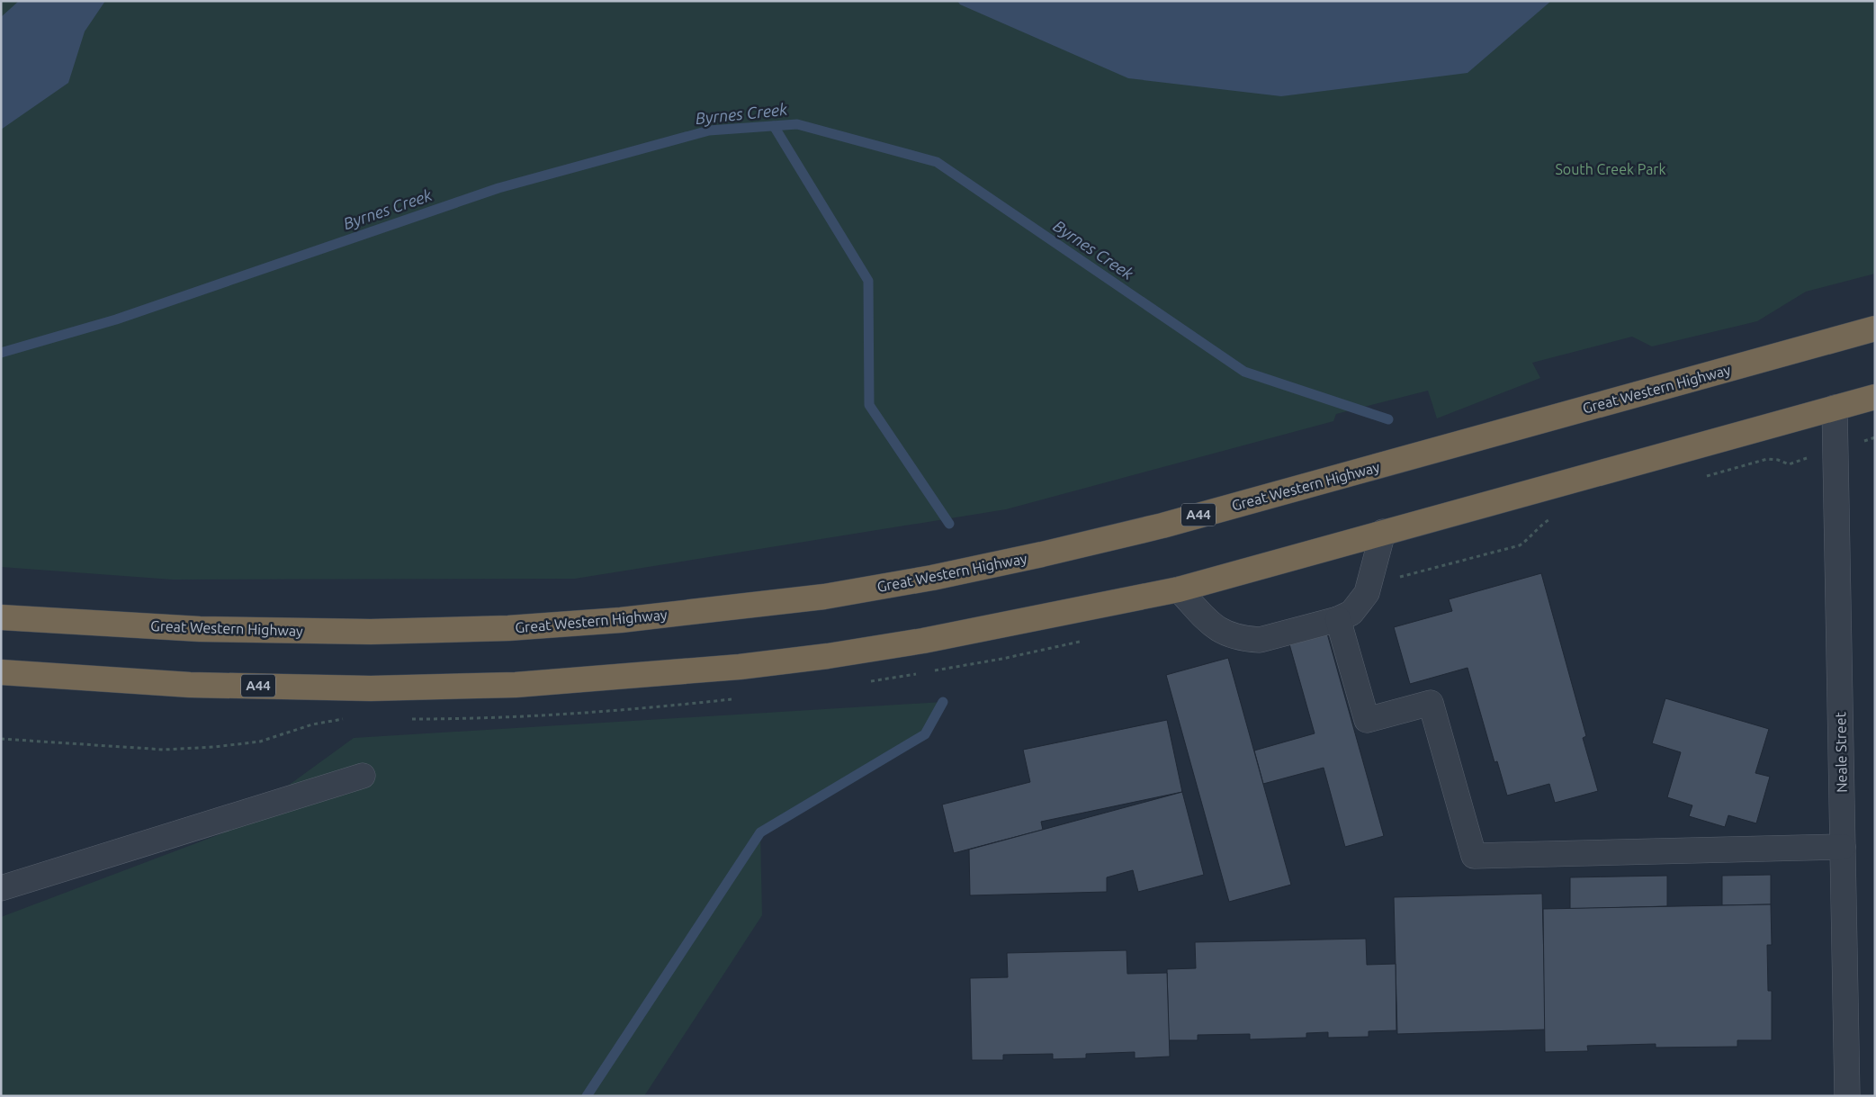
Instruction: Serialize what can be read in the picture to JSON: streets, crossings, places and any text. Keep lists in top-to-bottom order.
{
  "streets": {
    "highway": ["Great Western Highway", "A44"],
    "street": ["Neale Street"]
  },
  "crossings": [
    ["A44", "Neale Street"]
  ],
  "water": ["Byrnes Creek"],
  "parks": ["South Creek Park"]
}
